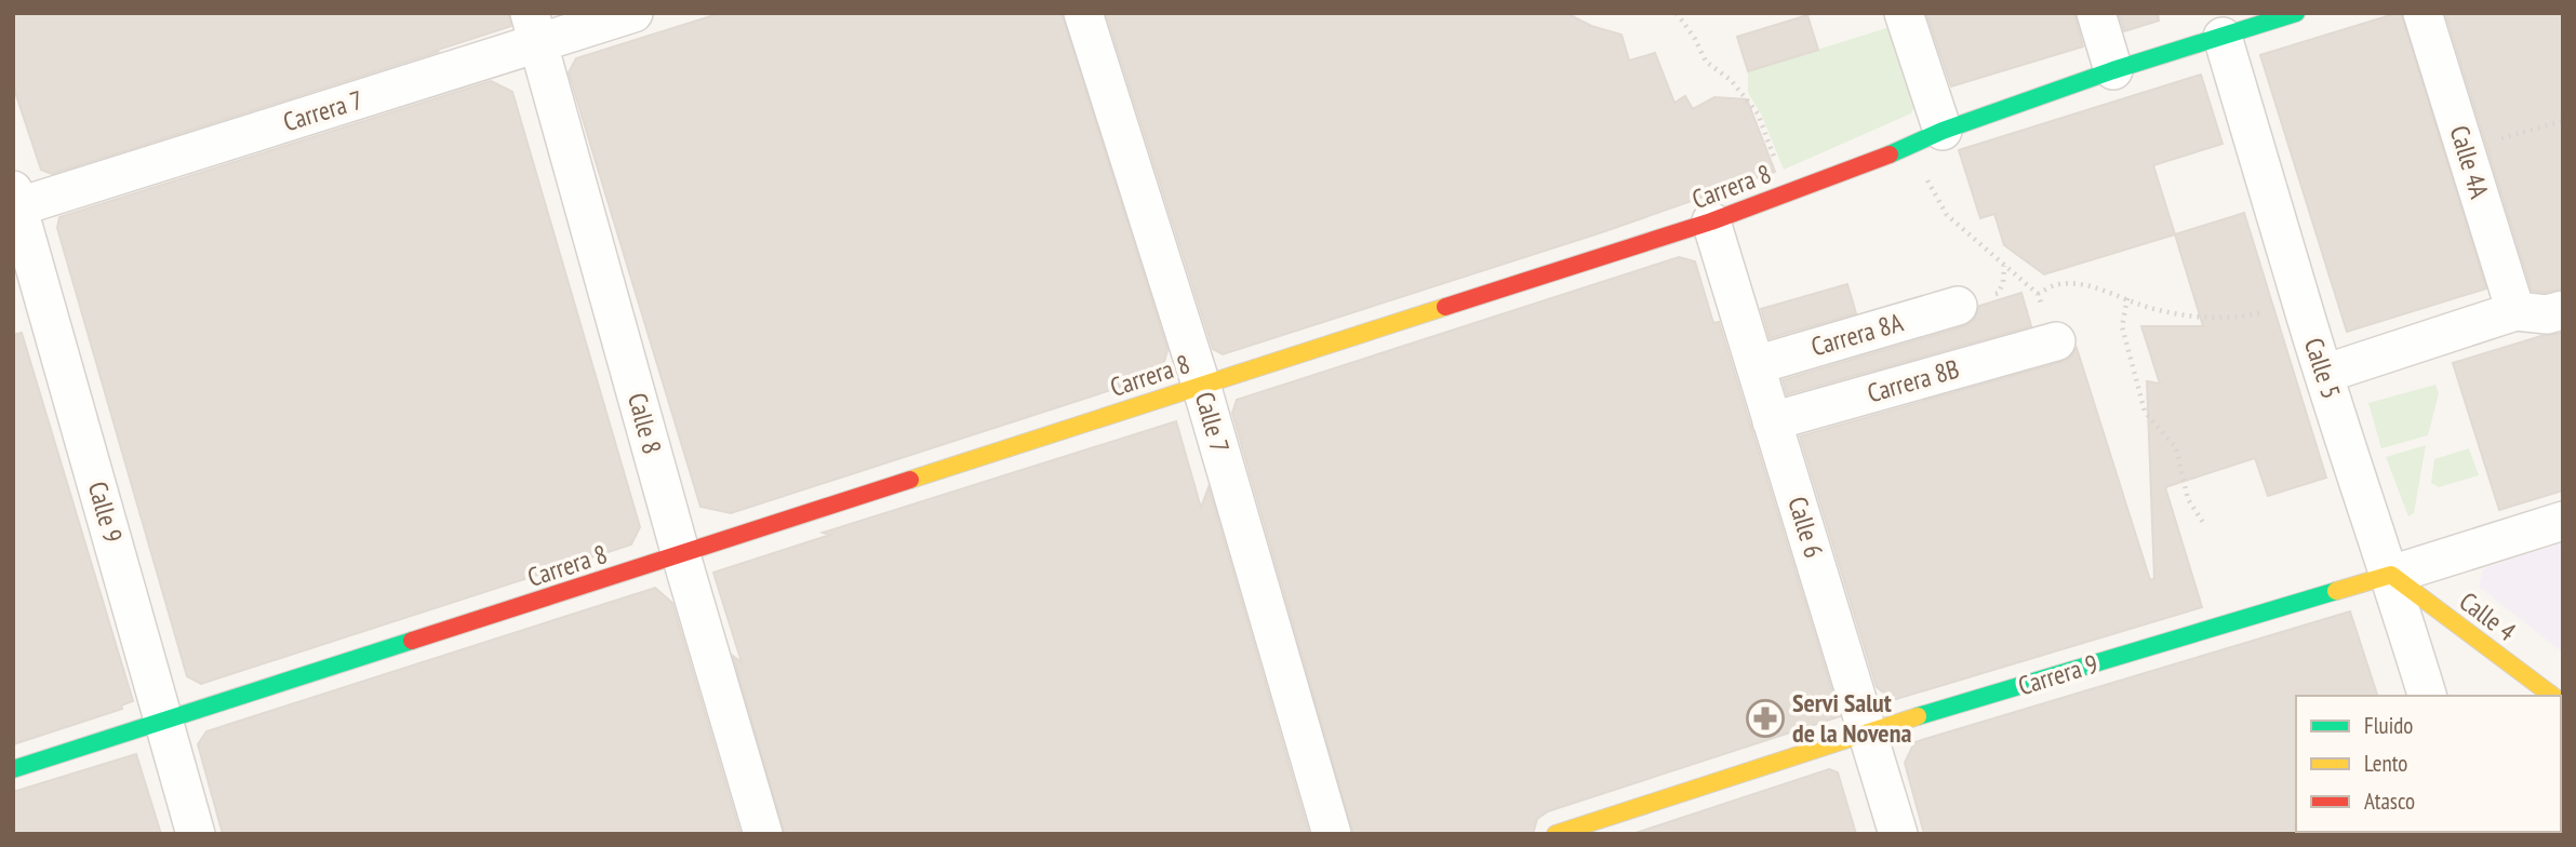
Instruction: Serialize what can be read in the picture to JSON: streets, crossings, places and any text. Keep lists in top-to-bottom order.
{
  "streets": {
    "street": [
      "Carrera 7",
      "Calle 4A",
      "Carrera 8",
      "Carrera 8A",
      "Calle 5",
      "Carrera 8B",
      "Calle 7",
      "Calle 8",
      "Calle 9",
      "Calle 6",
      "Calle 4",
      "Carrera 9"
    ]
  },
  "crossings": [
    ["Carrera 7", "Calle 8"],
    ["Carrera 7", "Calle 9"],
    ["Carrera 8", "Calle 5"],
    ["Carrera 8", "Calle 7"],
    ["Carrera 8", "Calle 8"],
    ["Carrera 8", "Calle 9"],
    ["Carrera 8", "Calle 6"],
    ["Carrera 8A", "Calle 6"],
    ["Calle 5", "Calle 4"],
    ["Calle 5", "Carrera 9"],
    ["Carrera 8B", "Calle 6"],
    ["Calle 6", "Carrera 9"],
    ["Calle 4", "Carrera 9"]
  ],
  "places": {
    "pharmacy": ["Servi Salut de la Novena"]
  },
  "legend": ["Fluido", "Lento", "Atasco"]
}
